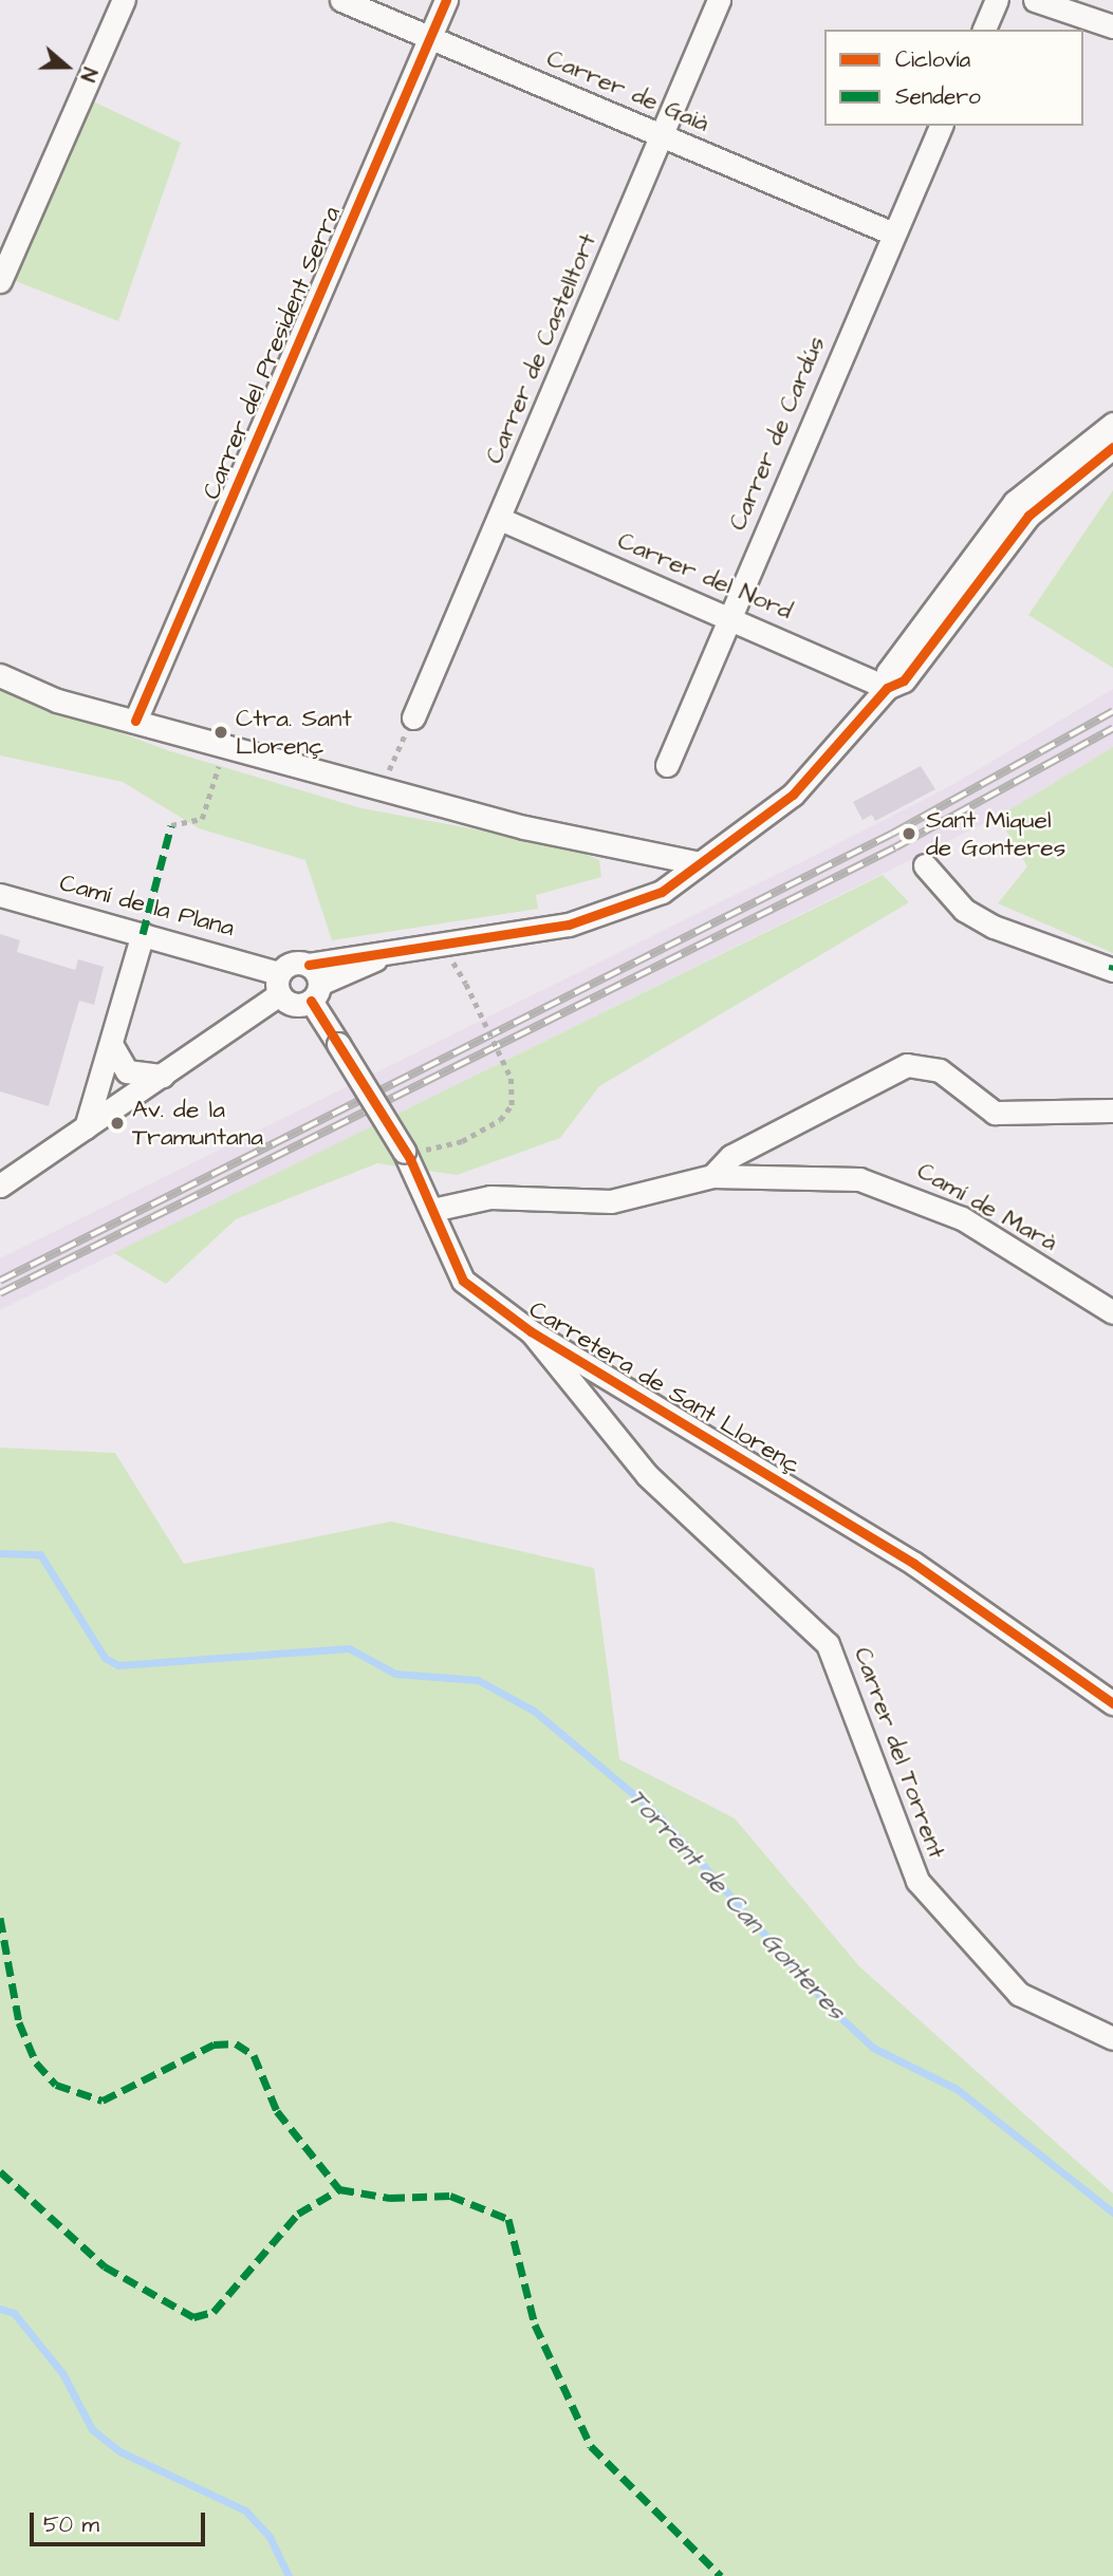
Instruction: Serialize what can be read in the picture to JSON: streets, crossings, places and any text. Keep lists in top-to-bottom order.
{
  "streets": {
    "street": [
      "Carrer de Gaià",
      "Carrer de Castelltort",
      "Carrer del President Serra",
      "Carrer de Cardús",
      "Carrer del Nord",
      "Camí de la Plana",
      "Camí de Marà",
      "Carretera de Sant Llorenç",
      "Carrer del Torrent"
    ]
  },
  "crossings": [
    ["Carrer de Gaià", "Carrer de Castelltort"],
    ["Carrer de Gaià", "Carrer del President Serra"],
    ["Carrer de Gaià", "Carrer de Cardús"],
    ["Carrer de Castelltort", "Carrer del Nord"],
    ["Carrer de Cardús", "Carrer del Nord"],
    ["Camí de la Plana", "Carretera de Sant Llorenç"],
    ["Camí de Marà", "Carretera de Sant Llorenç"],
    ["Carretera de Sant Llorenç", "Carrer del Torrent"]
  ],
  "water": ["Torrent de Can Gonteres"],
  "places": ["Ctra. Sant Llorenç", "Sant Miquel de Gonteres", "Av. de la Tramuntana"],
  "legend": ["Ciclovía", "Sendero"],
  "scale_bar": "50 m",
  "north": "right"
}
